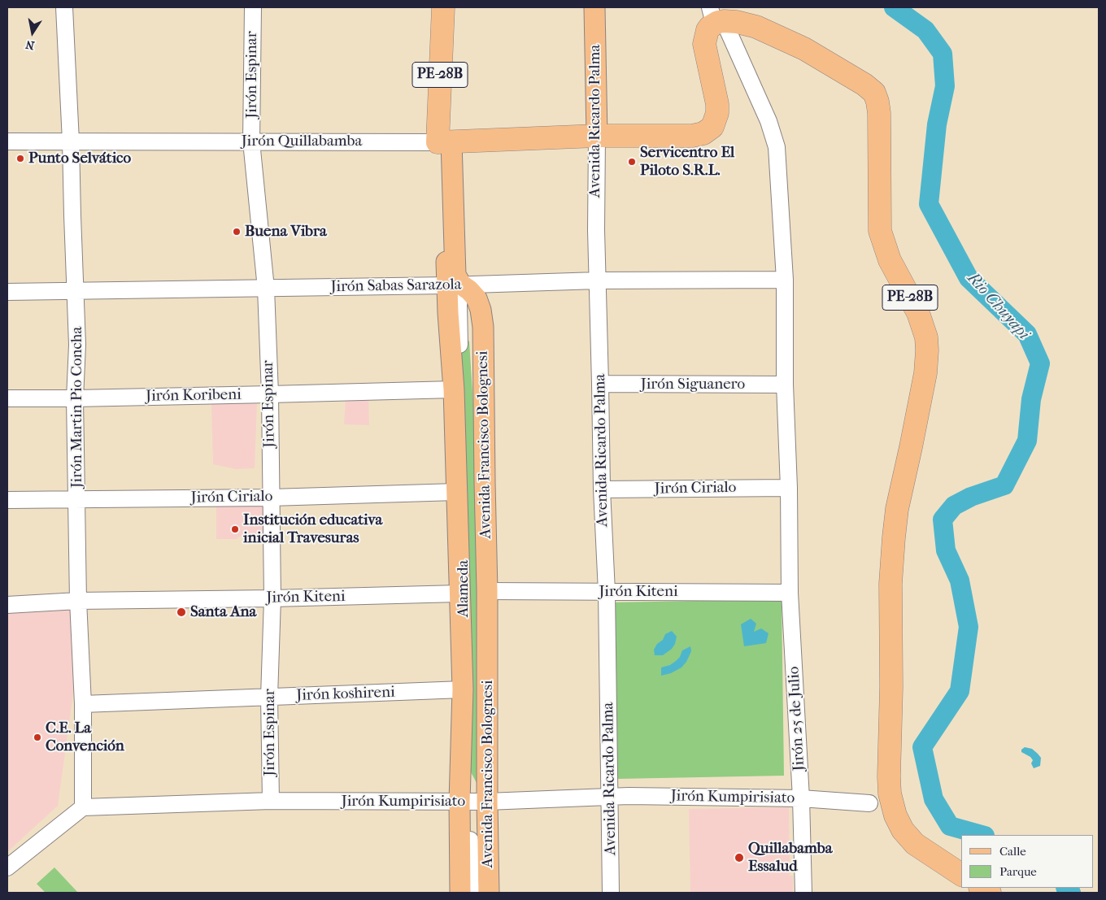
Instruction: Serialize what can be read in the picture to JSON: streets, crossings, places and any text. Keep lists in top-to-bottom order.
{
  "streets": {
    "highway": ["PE-28B", "Jirón Quillabamba", "Avenida Francisco Bolognesi"],
    "main road": ["Avenida Ricardo Palma"],
    "street": [
      "Jirón Espinar",
      "Jirón Sabas Sarazola",
      "Jirón Siguanero",
      "Jirón Koribeni",
      "Jirón Martin Pio Concha",
      "Jirón Cirialo",
      "Alameda",
      "Jirón Kiteni",
      "Jirón koshireni",
      "Jirón 25 de Julio",
      "Jirón Kumpirisiato"
    ]
  },
  "crossings": [
    ["Jirón Espinar", "Jirón Quillabamba"],
    ["Jirón Espinar", "Jirón Sabas Sarazola"],
    ["Jirón Espinar", "Jirón Koribeni"],
    ["Jirón Espinar", "Jirón Cirialo"],
    ["Jirón Espinar", "Jirón Kiteni"],
    ["Jirón Espinar", "Jirón koshireni"],
    ["Jirón Espinar", "Jirón Kumpirisiato"],
    ["PE-28B", "Jirón Quillabamba"],
    ["PE-28B", "Jirón 25 de Julio"],
    ["Avenida Ricardo Palma", "Jirón Quillabamba"],
    ["Avenida Ricardo Palma", "Jirón Sabas Sarazola"],
    ["Avenida Ricardo Palma", "Jirón Siguanero"],
    ["Avenida Ricardo Palma", "Jirón Cirialo"],
    ["Avenida Ricardo Palma", "Jirón Kiteni"],
    ["Avenida Ricardo Palma", "Jirón Kumpirisiato"],
    ["Jirón Quillabamba", "Jirón Martin Pio Concha"],
    ["Jirón Quillabamba", "Avenida Francisco Bolognesi"],
    ["Jirón Quillabamba", "Jirón 25 de Julio"],
    ["Jirón Sabas Sarazola", "Jirón Martin Pio Concha"],
    ["Jirón Sabas Sarazola", "Avenida Francisco Bolognesi"],
    ["Jirón Sabas Sarazola", "Alameda"],
    ["Jirón Sabas Sarazola", "Jirón 25 de Julio"],
    ["Jirón Siguanero", "Jirón 25 de Julio"],
    ["Jirón Koribeni", "Jirón Martin Pio Concha"],
    ["Jirón Koribeni", "Avenida Francisco Bolognesi"],
    ["Jirón Martin Pio Concha", "Jirón Cirialo"],
    ["Jirón Martin Pio Concha", "Jirón Kiteni"],
    ["Jirón Martin Pio Concha", "Jirón koshireni"],
    ["Jirón Martin Pio Concha", "Jirón Kumpirisiato"],
    ["Avenida Francisco Bolognesi", "Jirón Cirialo"],
    ["Avenida Francisco Bolognesi", "Alameda"],
    ["Avenida Francisco Bolognesi", "Jirón Kiteni"],
    ["Avenida Francisco Bolognesi", "Jirón koshireni"],
    ["Avenida Francisco Bolognesi", "Jirón Kumpirisiato"],
    ["Jirón Cirialo", "Jirón 25 de Julio"],
    ["Alameda", "Jirón koshireni"],
    ["Jirón Kiteni", "Jirón 25 de Julio"],
    ["Jirón 25 de Julio", "Jirón Kumpirisiato"]
  ],
  "water": ["Rio Chuyapi"],
  "places": [
    "Punto Selvático",
    "Servicentro El Piloto S.R.L.",
    "Buena Vibra",
    "Institución educativa inicial Travesuras",
    "Santa Ana",
    "C.E. La Convención",
    "Quillabamba Essalud"
  ],
  "legend": ["Calle", "Parque"],
  "north": "bottom"
}
